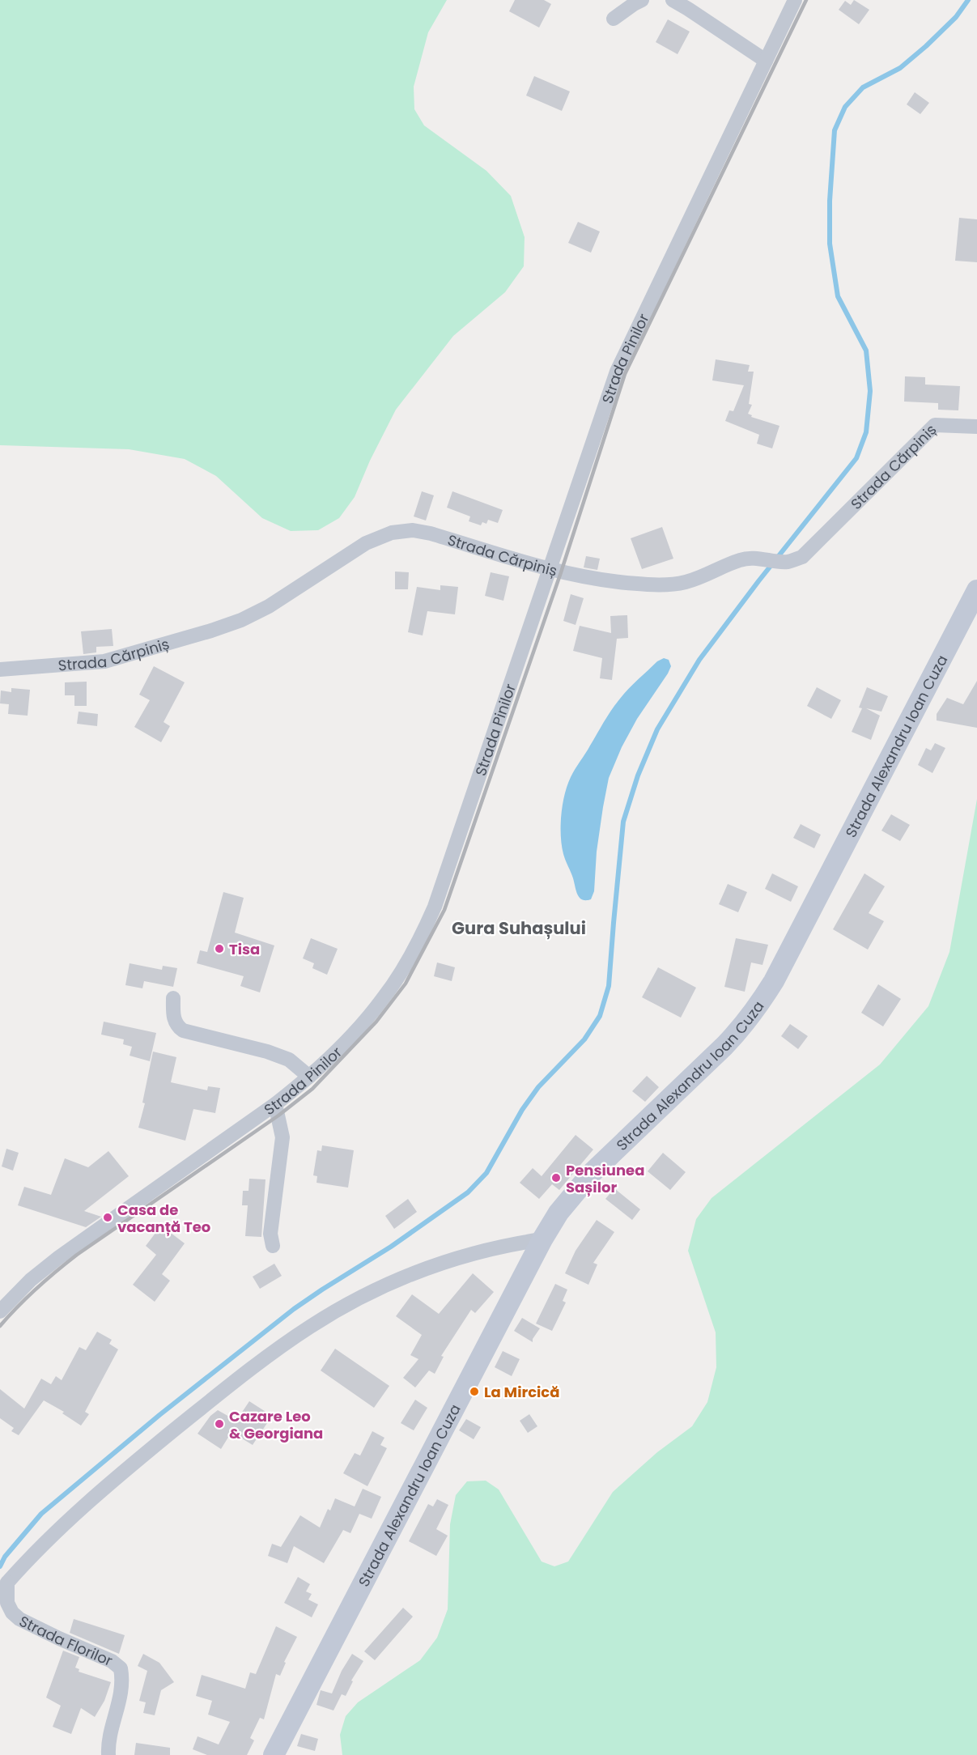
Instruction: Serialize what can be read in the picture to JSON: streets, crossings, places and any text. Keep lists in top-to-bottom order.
{
  "streets": {
    "main road": ["Strada Alexandru Ioan Cuza"],
    "street": ["Strada Pinilor", "Strada Cărpiniș", "Strada Florilor"]
  },
  "crossings": [
    ["Strada Pinilor", "Strada Cărpiniș"]
  ],
  "districts": ["Gura Suhașului"],
  "places": [
    "Tisa",
    "Pensiunea Sașilor",
    "Casa de vacanță Teo",
    "La Mircică",
    "Cazare Leo & Georgiana"
  ]
}
